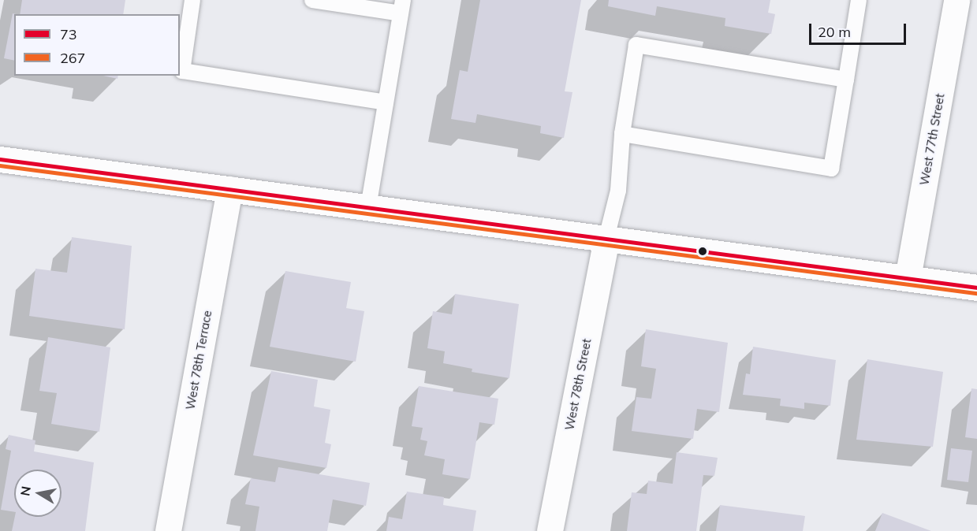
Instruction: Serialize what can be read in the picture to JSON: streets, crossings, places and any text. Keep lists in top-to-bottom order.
{
  "streets": {
    "main road": ["West 77th Street", "West 78th Terrace", "West 78th Street"]
  },
  "lines": ["transit line 73", "transit line 267"],
  "legend": ["73", "267"],
  "scale_bar": "20 m",
  "north": "left"
}
